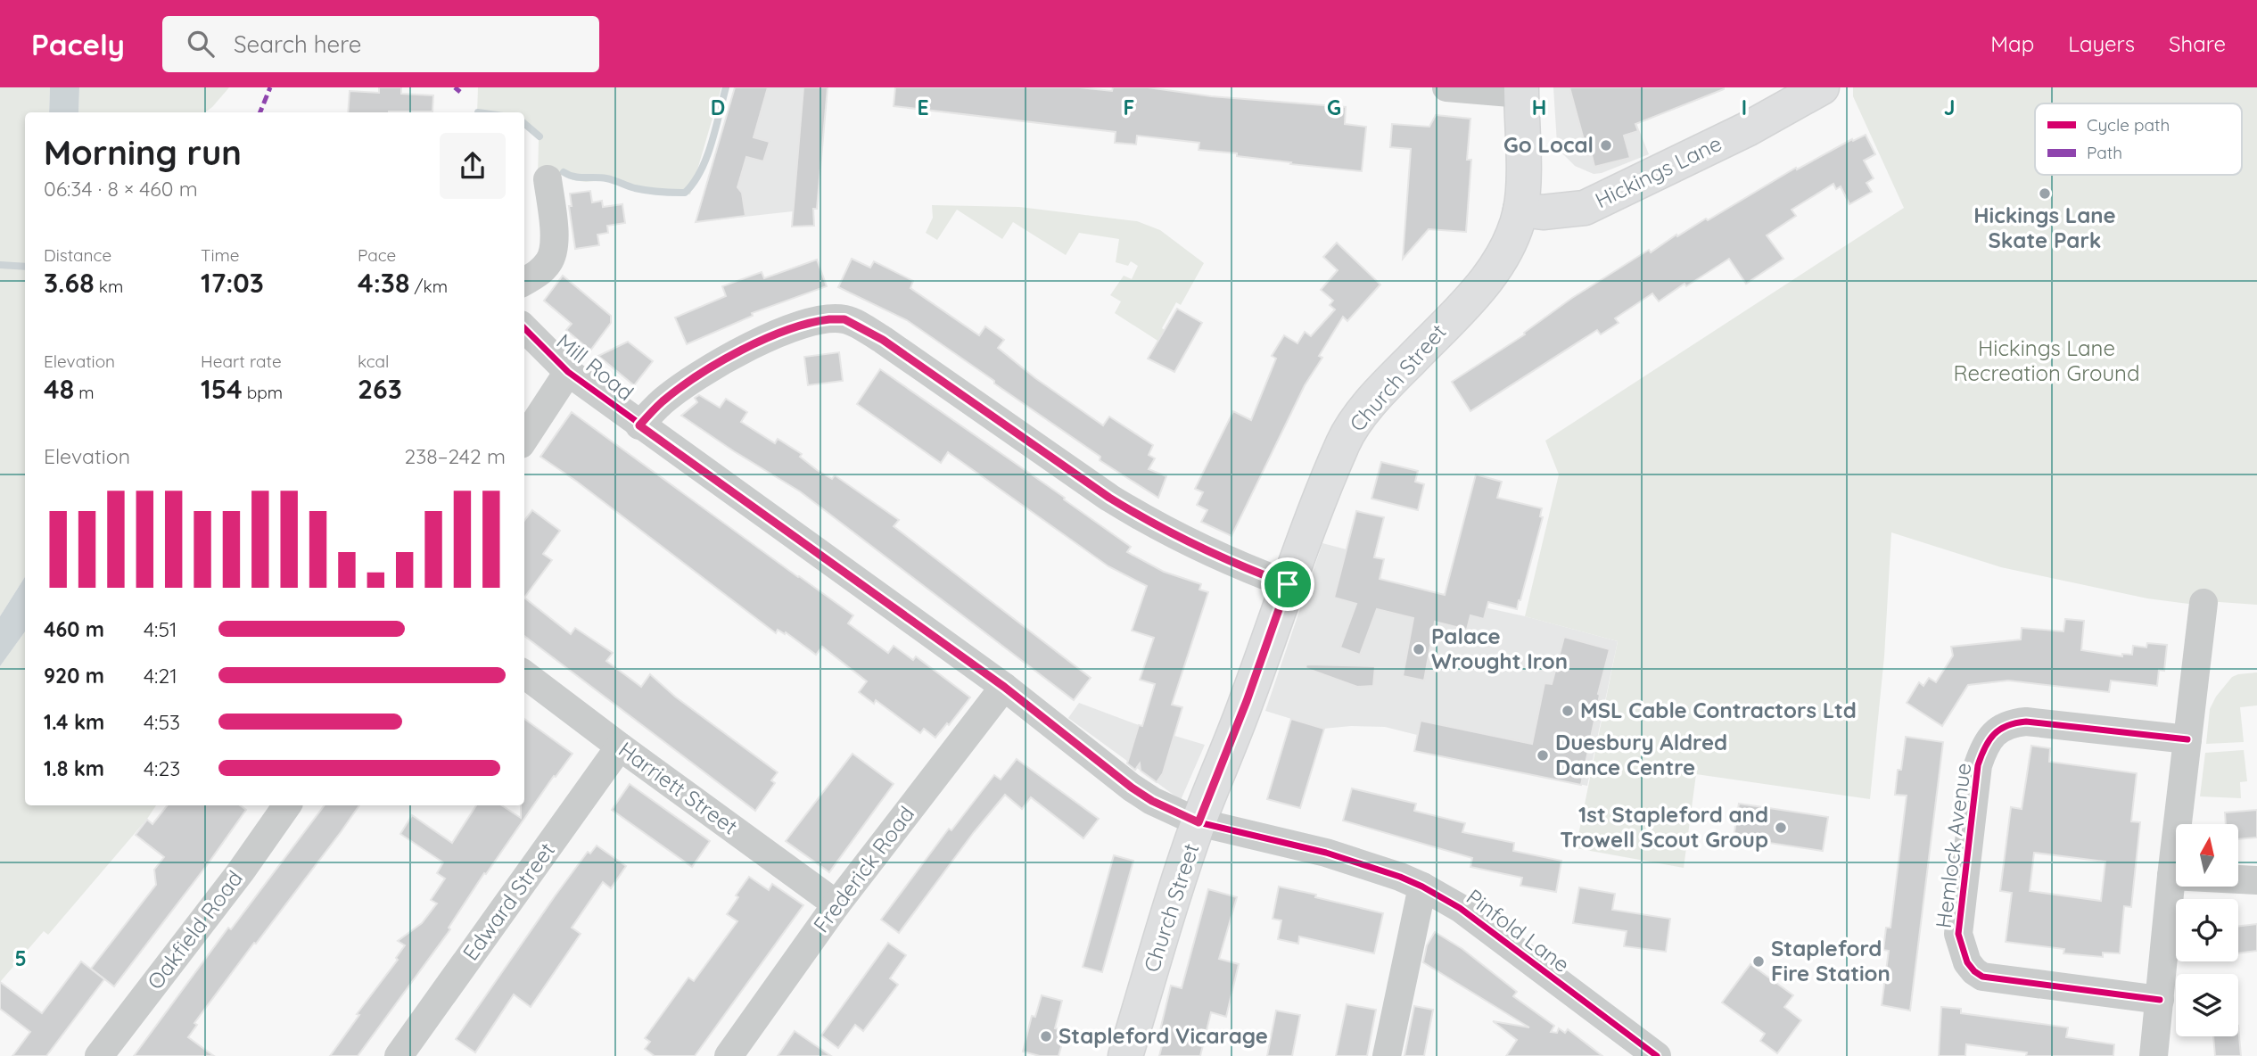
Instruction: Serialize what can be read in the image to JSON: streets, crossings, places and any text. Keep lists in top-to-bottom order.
{
  "streets": {
    "main road": ["Hickings Lane", "Church Street"],
    "street": [
      "Mill Road",
      "Harriett Street",
      "Hemlock Avenue",
      "Frederick Road",
      "Edward Street",
      "Oakfield Road",
      "Pinfold Lane"
    ]
  },
  "crossings": [
    ["Hickings Lane", "Church Street"],
    ["Mill Road", "Church Street"],
    ["Mill Road", "Frederick Road"],
    ["Mill Road", "Pinfold Lane"],
    ["Church Street", "Pinfold Lane"],
    ["Harriett Street", "Frederick Road"],
    ["Harriett Street", "Edward Street"]
  ],
  "parks": ["Hickings Lane Recreation Ground"],
  "places": [
    "Go Local",
    "Hickings Lane Skate Park",
    "Palace Wrought Iron",
    "MSL Cable Contractors Ltd",
    "Duesbury Aldred Dance Centre",
    "1st Stapleford and Trowell Scout Group",
    "Stapleford Fire Station",
    "Stapleford Vicarage"
  ],
  "legend": ["Cycle path", "Path"],
  "north": "top",
  "page": {
    "header": "Pacely",
    "search": "Search here",
    "nav": ["Map", "Layers", "Share"],
    "heading": ["Morning run", "06:34 · 8 × 460 m"],
    "stats": [
      ["Distance", "3.68 km"],
      ["Time", "17:03"],
      ["Pace", "4:38 /km"],
      ["Elevation", "48 m"],
      ["Heart rate", "154 bpm"],
      ["kcal", "263"]
    ],
    "chart": ["Elevation", "238–242 m"],
    "list": [
      {
        "name": "460 m",
        "note": "4:51"
      },
      {
        "name": "920 m",
        "note": "4:21"
      },
      {
        "name": "1.4 km",
        "note": "4:53"
      },
      {
        "name": "1.8 km",
        "note": "4:23"
      }
    ]
  },
  "grid": {
    "columns": [
      "D",
      "E",
      "F",
      "G",
      "H",
      "I",
      "J"
    ],
    "rows": ["5"]
  }
}
